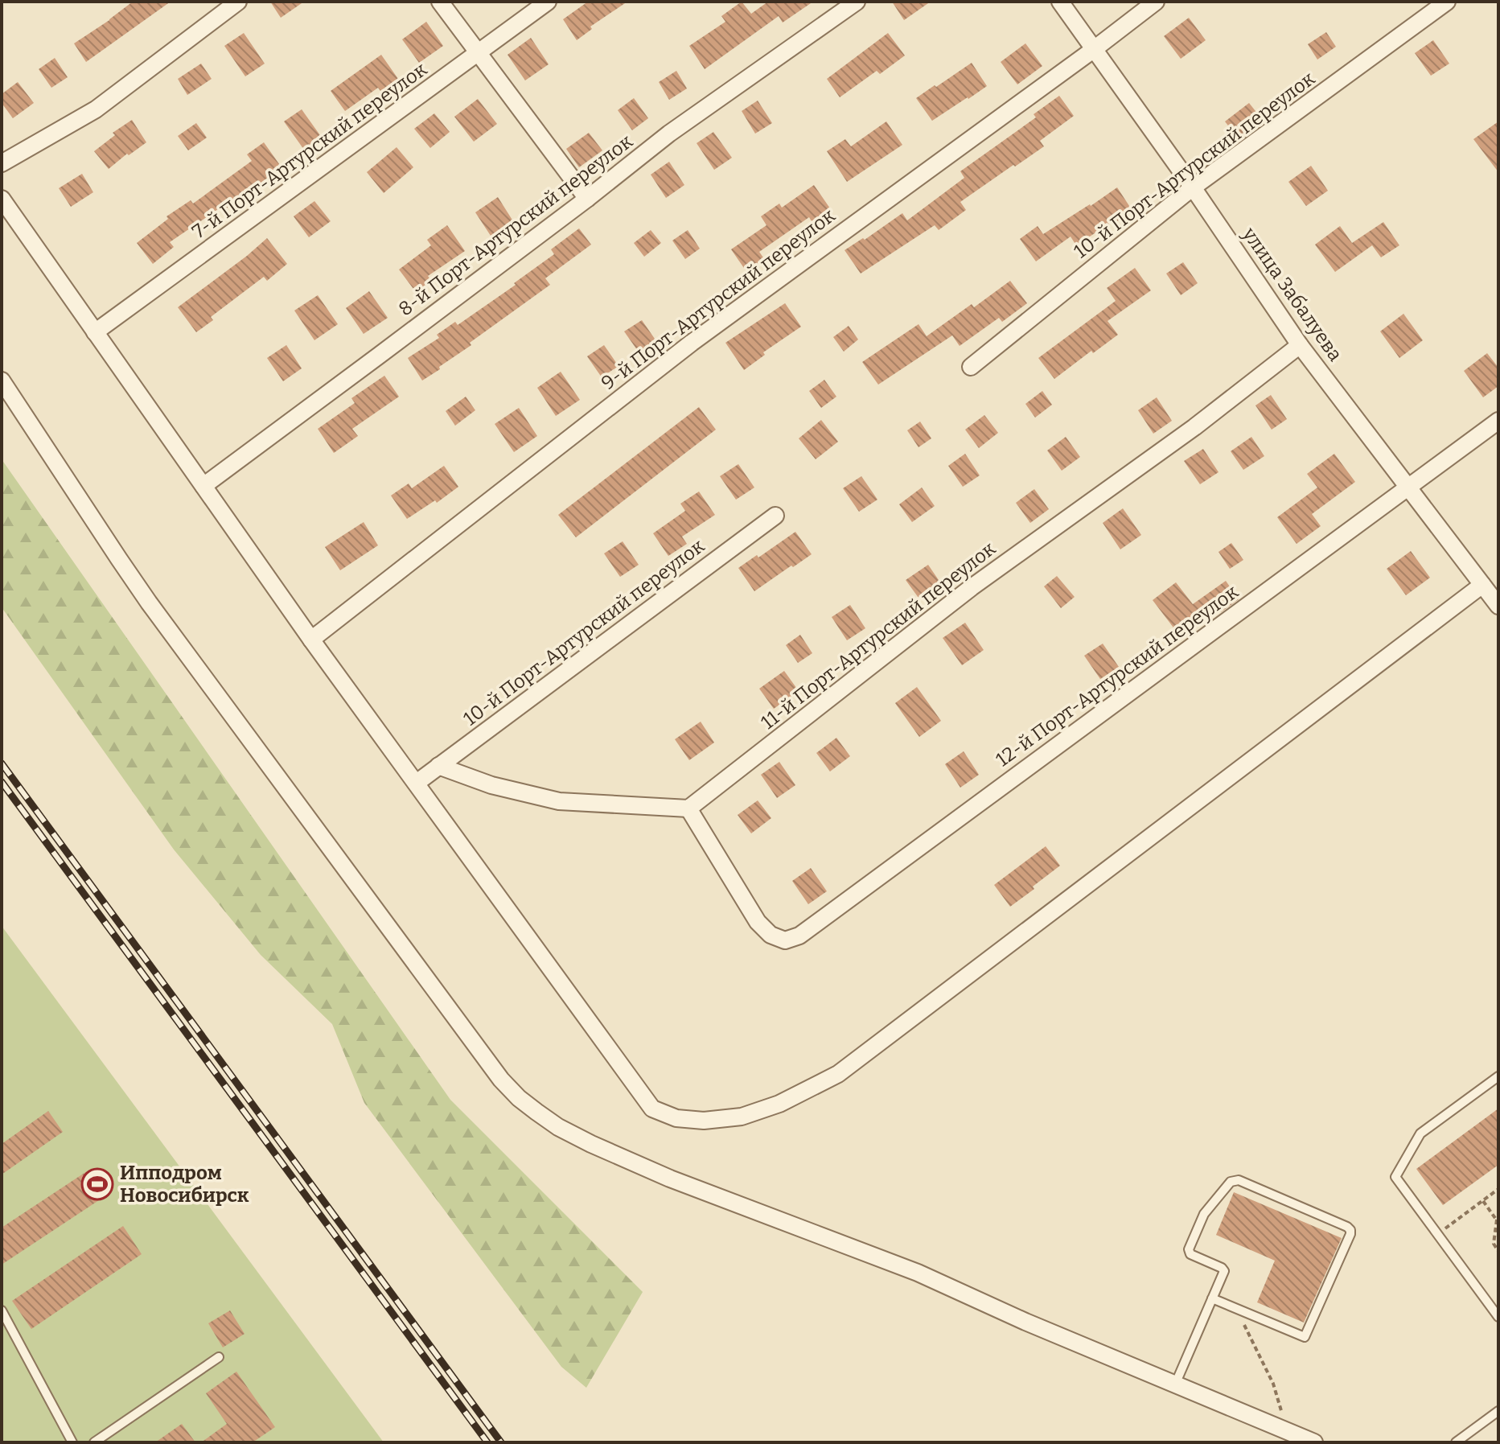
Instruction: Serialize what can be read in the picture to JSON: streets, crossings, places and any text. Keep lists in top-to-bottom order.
{
  "streets": {
    "street": [
      "7-й Порт-Артурский переулок",
      "10-й Порт-Артурский переулок",
      "8-й Порт-Артурский переулок",
      "улица Забалуева",
      "9-й Порт-Артурский переулок",
      "11-й Порт-Артурский переулок",
      "12-й Порт-Артурский переулок"
    ]
  },
  "crossings": [
    ["10-й Порт-Артурский переулок", "улица Забалуева"],
    ["улица Забалуева", "9-й Порт-Артурский переулок"],
    ["улица Забалуева", "11-й Порт-Артурский переулок"],
    ["улица Забалуева", "12-й Порт-Артурский переулок"],
    ["11-й Порт-Артурский переулок", "12-й Порт-Артурский переулок"]
  ],
  "places": {
    "sports": ["Ипподром Новосибирск"]
  }
}
